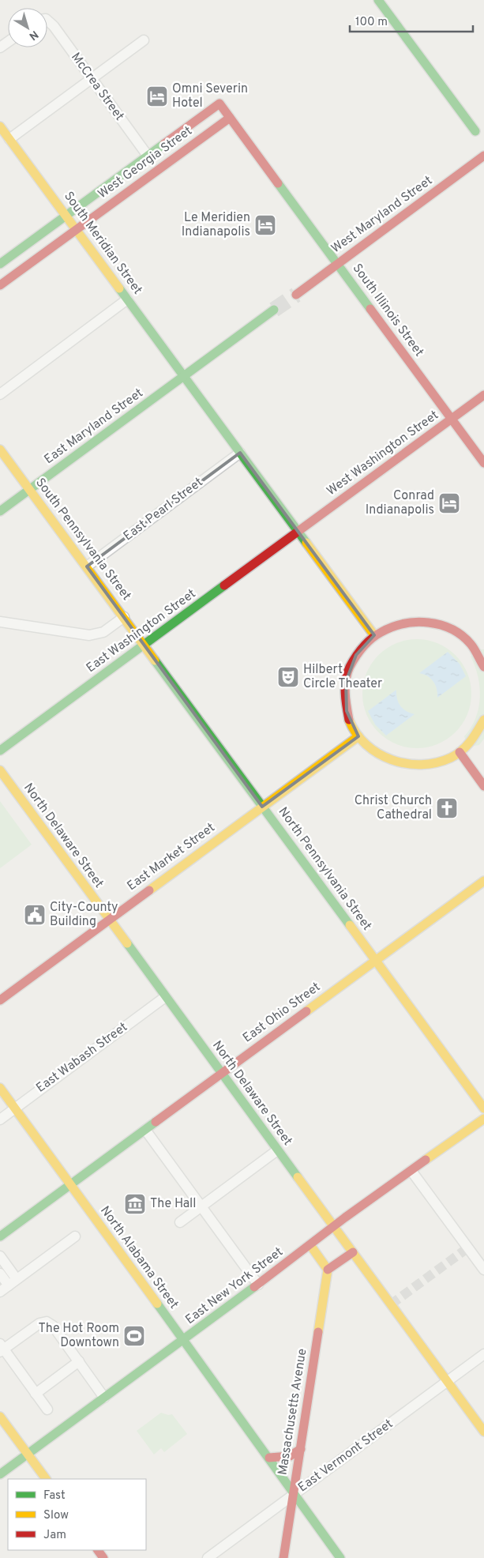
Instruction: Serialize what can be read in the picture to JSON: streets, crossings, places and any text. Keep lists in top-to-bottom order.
{
  "streets": {
    "main road": [
      "West Georgia Street",
      "West Maryland Street",
      "South Meridian Street",
      "South Illinois Street",
      "East Maryland Street",
      "West Washington Street",
      "South Pennsylvania Street",
      "East Washington Street",
      "North Delaware Street",
      "East Market Street",
      "North Pennsylvania Street",
      "East Ohio Street",
      "North Alabama Street",
      "East New York Street",
      "Massachusetts Avenue"
    ],
    "street": [
      "McCrea Street",
      "East Pearl Street",
      "East Wabash Street",
      "East Vermont Street"
    ]
  },
  "crossings": [
    ["McCrea Street", "West Georgia Street"],
    ["West Georgia Street", "South Meridian Street"],
    ["West Georgia Street", "South Illinois Street"],
    ["West Maryland Street", "South Illinois Street"],
    ["South Meridian Street", "East Maryland Street"],
    ["South Meridian Street", "West Washington Street"],
    ["South Meridian Street", "East Pearl Street"],
    ["South Meridian Street", "East Washington Street"],
    ["South Illinois Street", "West Washington Street"],
    ["East Maryland Street", "South Pennsylvania Street"],
    ["West Washington Street", "East Washington Street"],
    ["East Pearl Street", "South Pennsylvania Street"],
    ["South Pennsylvania Street", "East Washington Street"],
    ["South Pennsylvania Street", "North Pennsylvania Street"],
    ["East Washington Street", "North Pennsylvania Street"],
    ["North Delaware Street", "East Market Street"],
    ["North Delaware Street", "East Ohio Street"],
    ["North Delaware Street", "East Wabash Street"],
    ["North Delaware Street", "East New York Street"],
    ["North Delaware Street", "East Vermont Street"],
    ["East Market Street", "North Pennsylvania Street"],
    ["North Pennsylvania Street", "East Ohio Street"],
    ["East Ohio Street", "North Alabama Street"],
    ["East Wabash Street", "North Alabama Street"],
    ["North Alabama Street", "East New York Street"],
    ["North Alabama Street", "Massachusetts Avenue"],
    ["North Alabama Street", "East Vermont Street"],
    ["Massachusetts Avenue", "East Vermont Street"]
  ],
  "places": {
    "hotel": ["Omni Severin Hotel", "Le Meridien Indianapolis", "Conrad Indianapolis"],
    "theatre": ["Hilbert Circle Theater"],
    "church": ["Christ Church Cathedral"],
    "public building": ["City-County Building"],
    "museum": ["The Hall"],
    "sports": ["The Hot Room Downtown"]
  },
  "legend": ["Fast", "Slow", "Jam"],
  "scale_bar": "100 m",
  "north": "bottom right"
}
